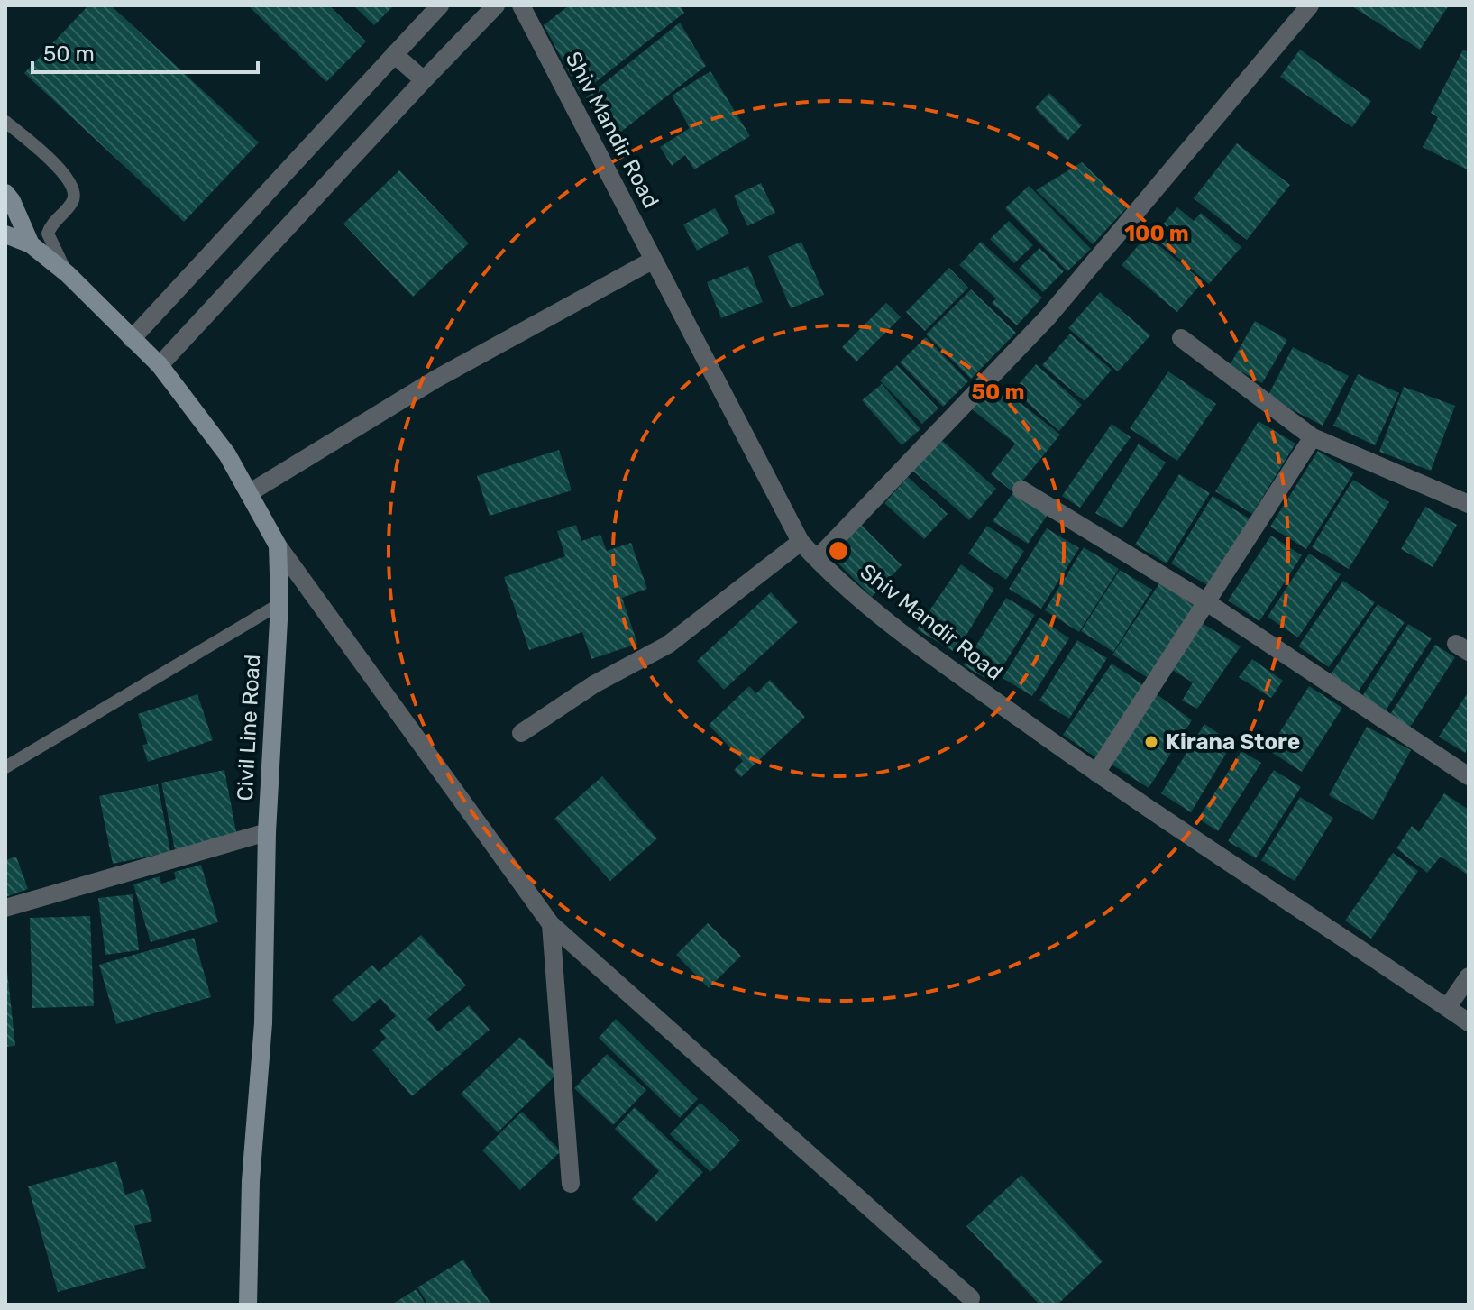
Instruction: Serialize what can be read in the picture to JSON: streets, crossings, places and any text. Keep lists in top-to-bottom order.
{
  "streets": {
    "street": ["Shiv Mandir Road", "Civil Line Road"]
  },
  "places": ["Kirana Store"],
  "scale_bar": "50 m",
  "rings": ["100 m", "50 m"]
}
